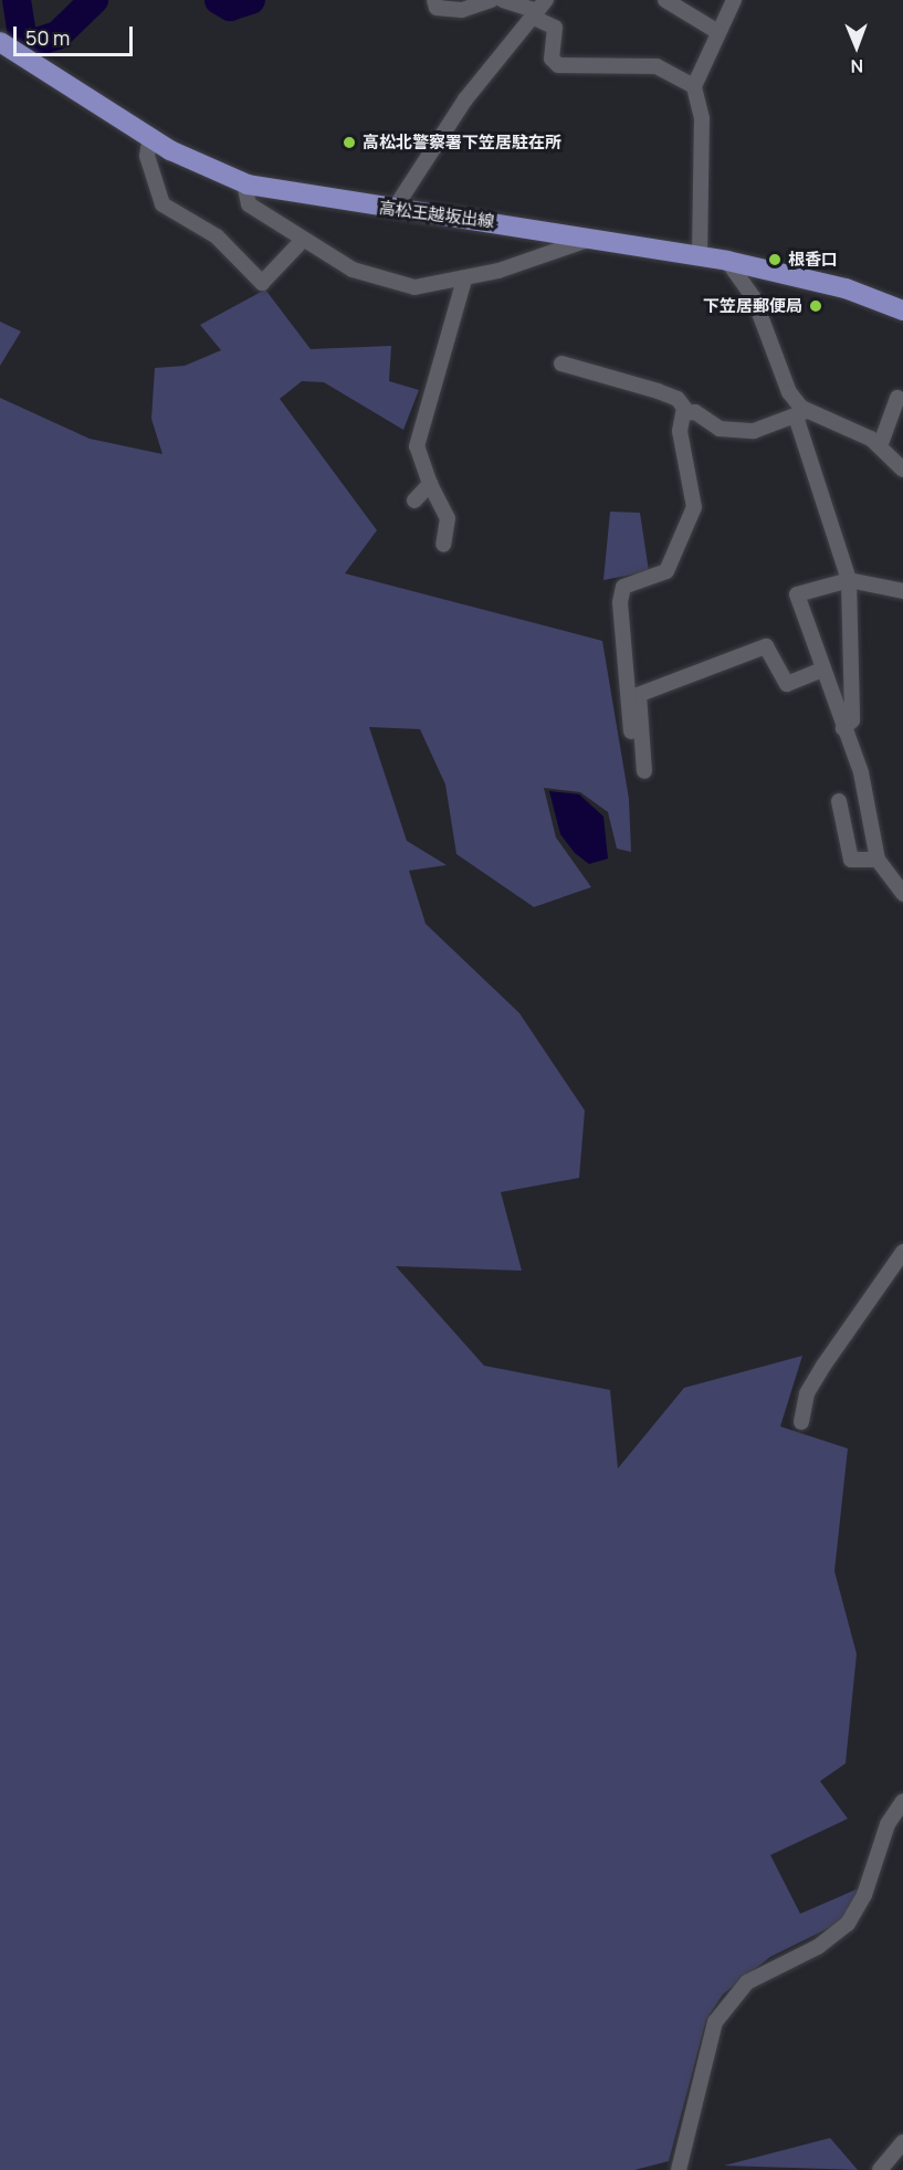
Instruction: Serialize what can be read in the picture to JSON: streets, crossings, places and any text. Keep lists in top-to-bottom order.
{
  "streets": {
    "main road": ["高松王越坂出線"]
  },
  "places": ["高松北警察署下笠居駐在所", "根香口", "下笠居郵便局"],
  "scale_bar": "50 m",
  "north": "bottom"
}
